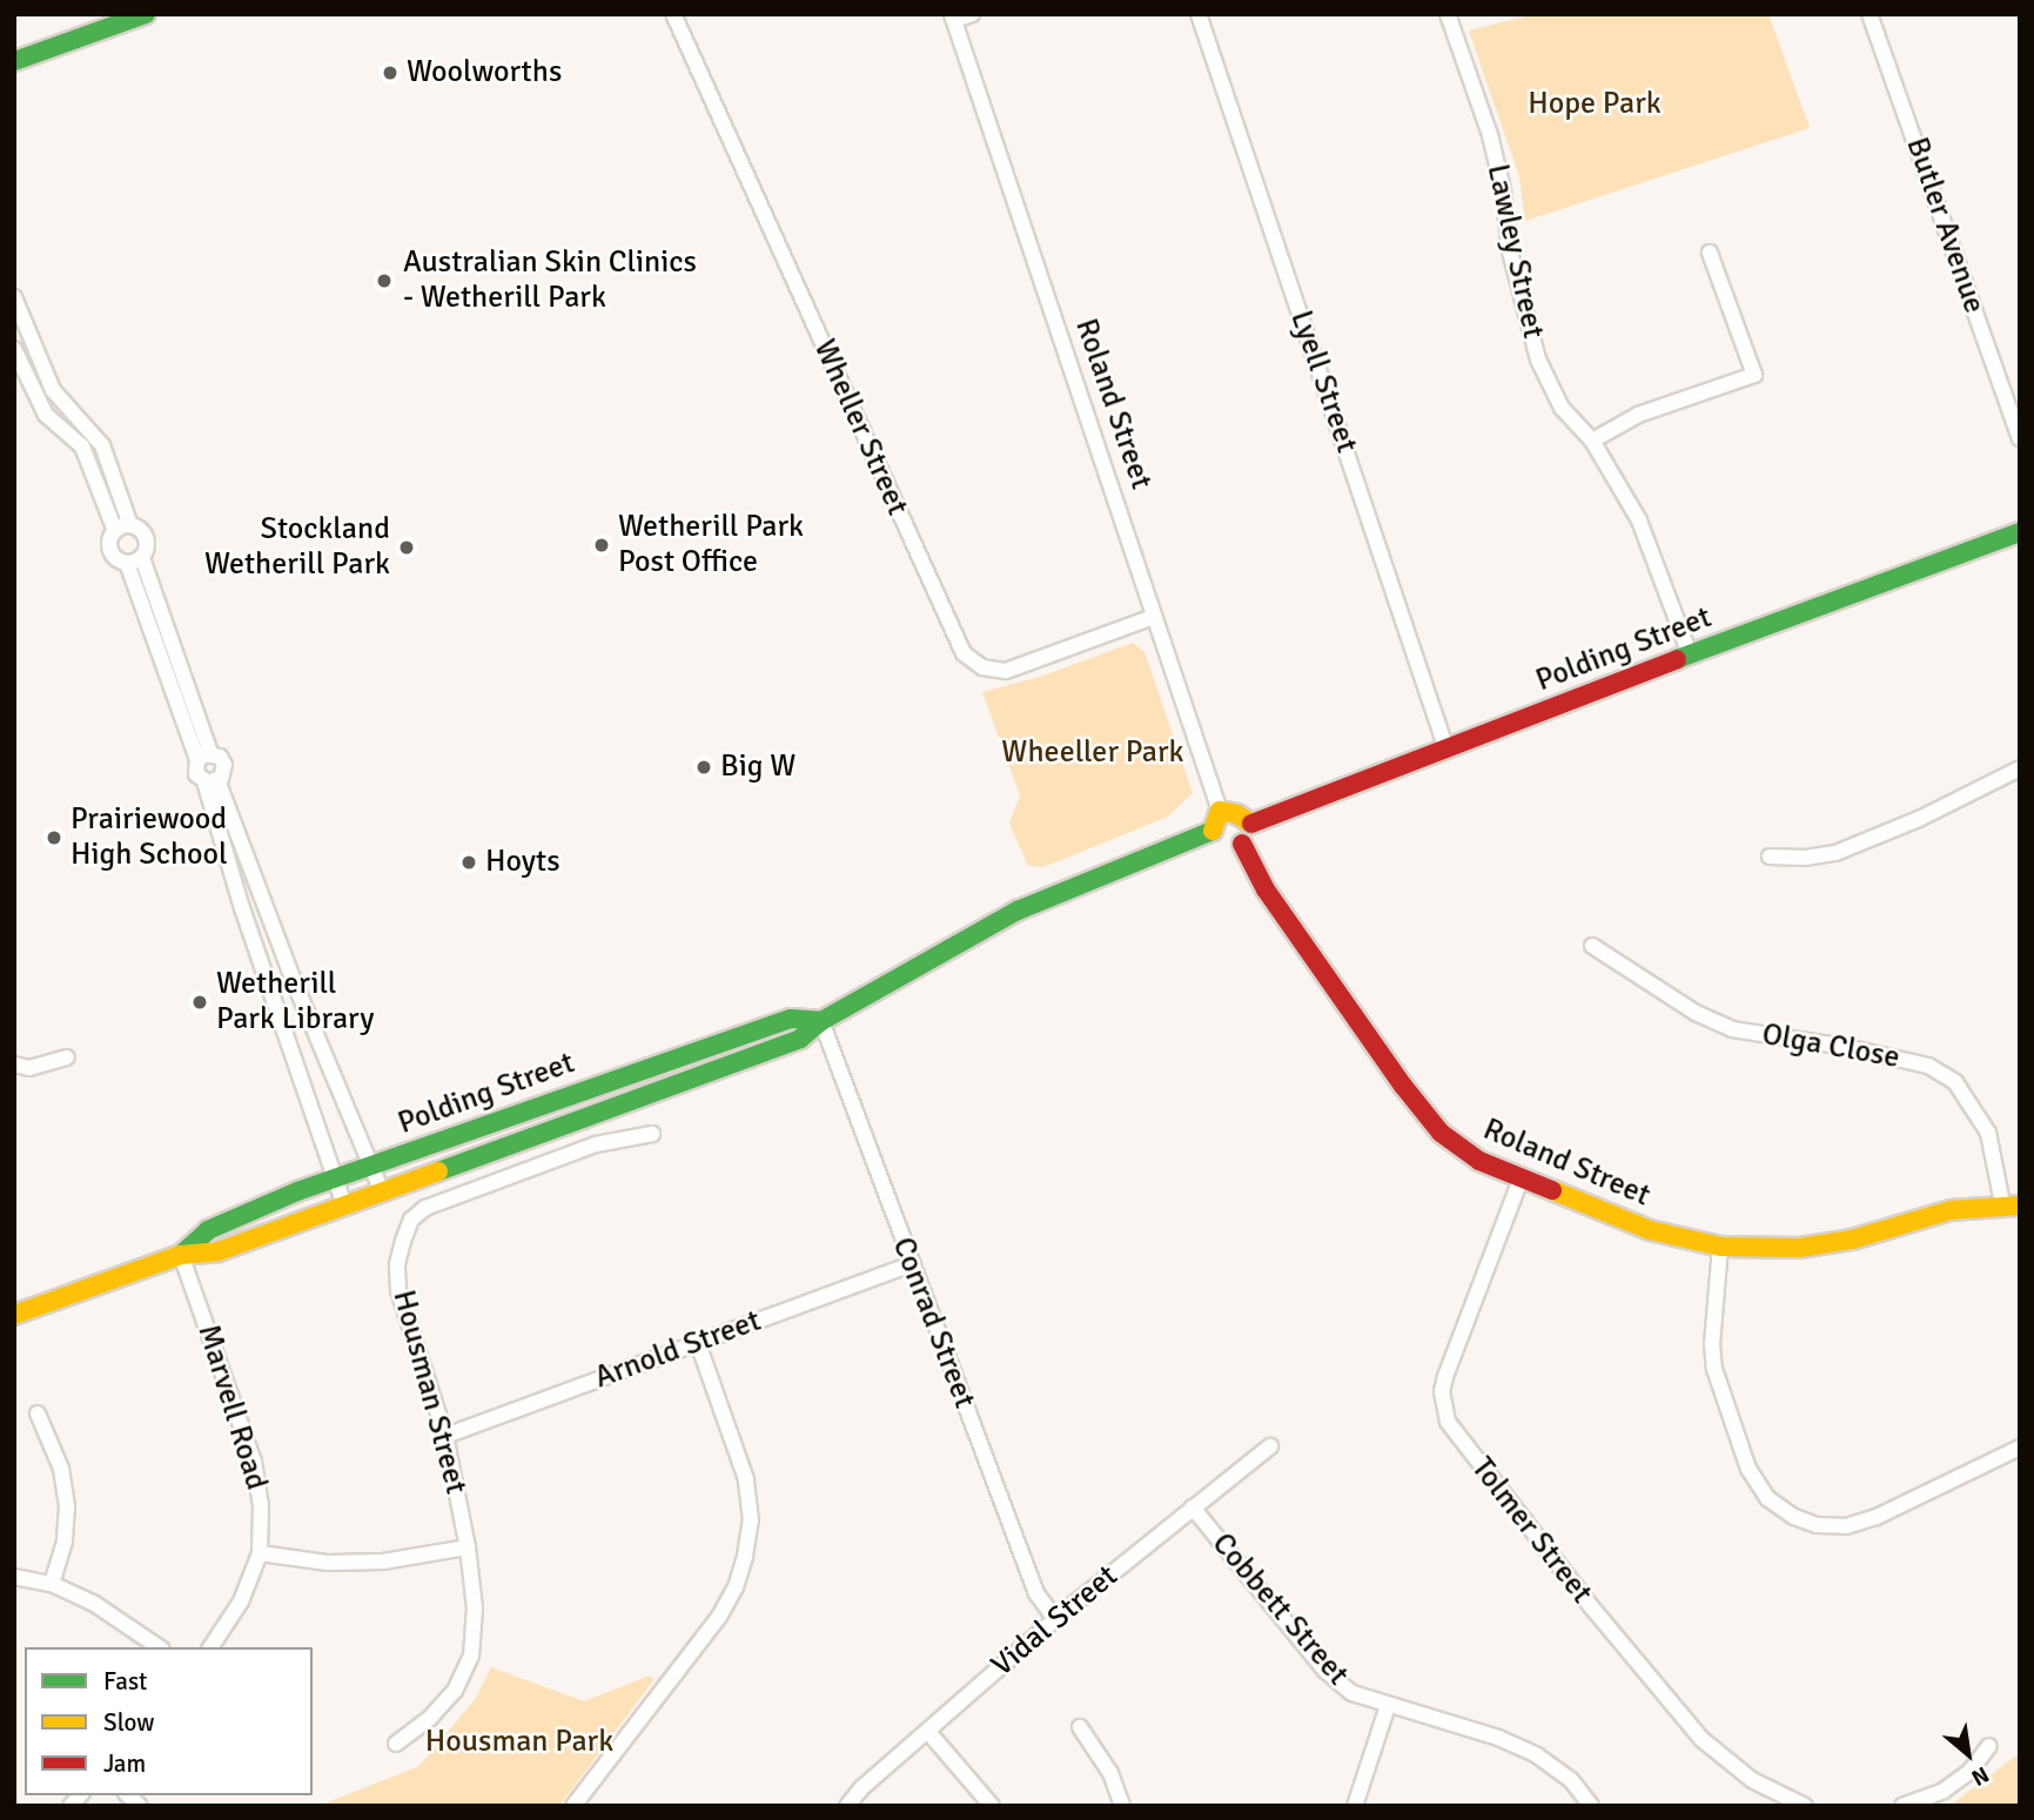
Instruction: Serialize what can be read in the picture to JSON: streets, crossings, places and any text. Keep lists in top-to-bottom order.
{
  "streets": {
    "main road": ["Roland Street", "Polding Street"],
    "street": [
      "Butler Avenue",
      "Lawley Street",
      "Lyell Street",
      "Wheller Street",
      "Olga Close",
      "Conrad Street",
      "Arnold Street",
      "Housman Street",
      "Marvell Road",
      "Tolmer Street",
      "Cobbett Street",
      "Vidal Street"
    ]
  },
  "crossings": [
    ["Lawley Street", "Polding Street"],
    ["Lyell Street", "Polding Street"],
    ["Roland Street", "Wheller Street"],
    ["Roland Street", "Polding Street"],
    ["Roland Street", "Olga Close"],
    ["Roland Street", "Tolmer Street"],
    ["Polding Street", "Conrad Street"],
    ["Polding Street", "Marvell Road"],
    ["Conrad Street", "Arnold Street"],
    ["Conrad Street", "Vidal Street"],
    ["Arnold Street", "Housman Street"],
    ["Cobbett Street", "Vidal Street"]
  ],
  "parks": ["Hope Park", "Wheeller Park", "Housman Park"],
  "places": [
    "Woolworths",
    "Australian Skin Clinics - Wetherill Park",
    "Wetherill Park Post Office",
    "Stockland Wetherill Park",
    "Big W",
    "Prairiewood High School",
    "Hoyts",
    "Wetherill Park Library"
  ],
  "legend": ["Fast", "Slow", "Jam"],
  "north": "bottom right"
}
